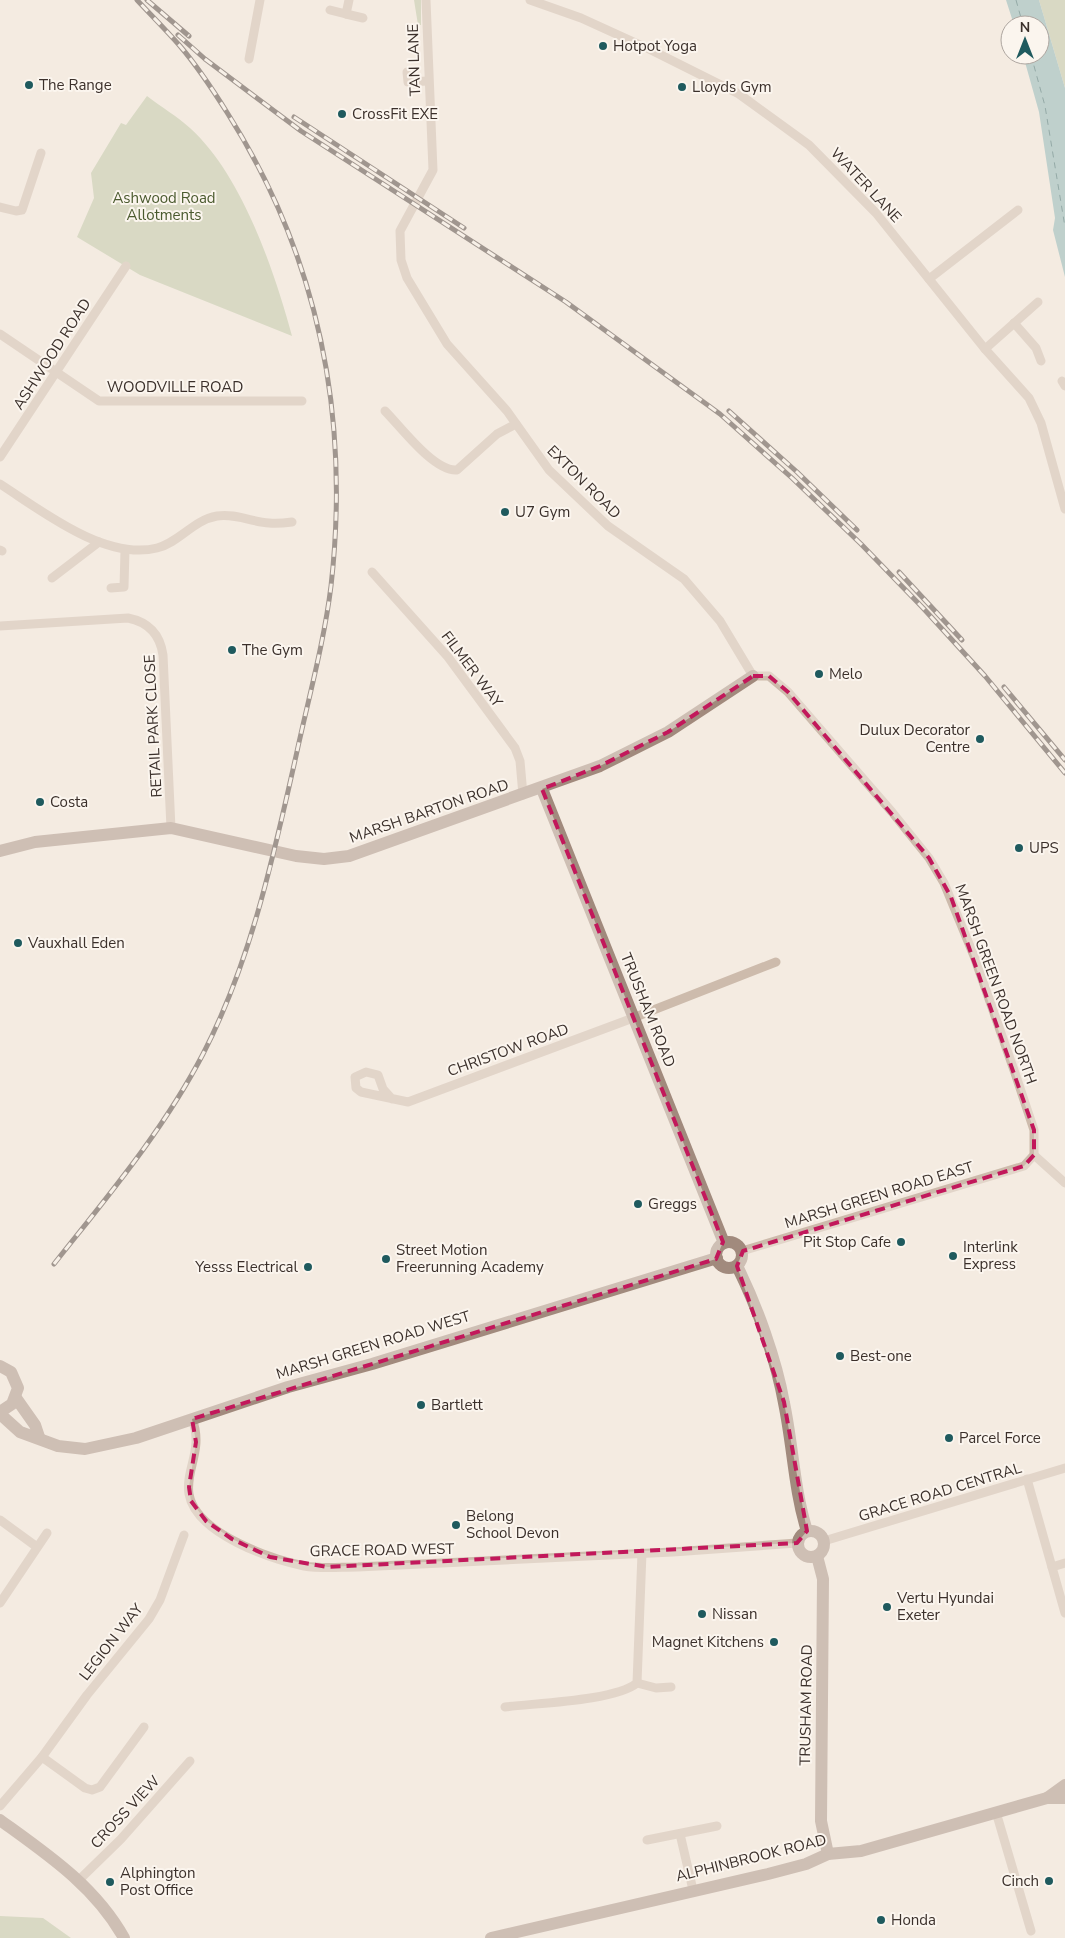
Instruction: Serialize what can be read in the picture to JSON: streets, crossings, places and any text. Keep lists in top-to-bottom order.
{
  "streets": {
    "street": [
      "TAN LANE",
      "WATER LANE",
      "ASHWOOD ROAD",
      "WOODVILLE ROAD",
      "EXTON ROAD",
      "FILMER WAY",
      "RETAIL PARK CLOSE",
      "MARSH BARTON ROAD",
      "MARSH GREEN ROAD NORTH",
      "TRUSHAM ROAD",
      "CHRISTOW ROAD",
      "MARSH GREEN ROAD EAST",
      "MARSH GREEN ROAD WEST",
      "GRACE ROAD CENTRAL",
      "GRACE ROAD WEST",
      "LEGION WAY",
      "CROSS VIEW",
      "ALPHINBROOK ROAD"
    ]
  },
  "crossings": [
    ["TAN LANE", "EXTON ROAD"],
    ["ASHWOOD ROAD", "WOODVILLE ROAD"],
    ["EXTON ROAD", "MARSH BARTON ROAD"],
    ["EXTON ROAD", "MARSH GREEN ROAD NORTH"],
    ["FILMER WAY", "MARSH BARTON ROAD"],
    ["RETAIL PARK CLOSE", "MARSH BARTON ROAD"],
    ["MARSH BARTON ROAD", "MARSH GREEN ROAD NORTH"],
    ["MARSH BARTON ROAD", "TRUSHAM ROAD"],
    ["MARSH GREEN ROAD NORTH", "MARSH GREEN ROAD EAST"],
    ["TRUSHAM ROAD", "CHRISTOW ROAD"],
    ["TRUSHAM ROAD", "MARSH GREEN ROAD EAST"],
    ["TRUSHAM ROAD", "MARSH GREEN ROAD WEST"],
    ["TRUSHAM ROAD", "GRACE ROAD CENTRAL"],
    ["TRUSHAM ROAD", "GRACE ROAD WEST"],
    ["TRUSHAM ROAD", "ALPHINBROOK ROAD"],
    ["MARSH GREEN ROAD EAST", "MARSH GREEN ROAD WEST"],
    ["MARSH GREEN ROAD WEST", "GRACE ROAD WEST"],
    ["GRACE ROAD CENTRAL", "GRACE ROAD WEST"]
  ],
  "parks": ["Ashwood Road Allotments"],
  "places": [
    "Hotpot Yoga",
    "The Range",
    "Lloyds Gym",
    "CrossFit EXE",
    "U7 Gym",
    "The Gym",
    "Melo",
    "Dulux Decorator Centre",
    "Costa",
    "UPS",
    "Vauxhall Eden",
    "Greggs",
    "Pit Stop Cafe",
    "Interlink Express",
    "Street Motion Freerunning Academy",
    "Yesss Electrical",
    "Best-one",
    "Bartlett",
    "Parcel Force",
    "Belong School Devon",
    "Vertu Hyundai Exeter",
    "Nissan",
    "Magnet Kitchens",
    "Cinch",
    "Alphington Post Office",
    "Honda"
  ],
  "north": "top"
}
